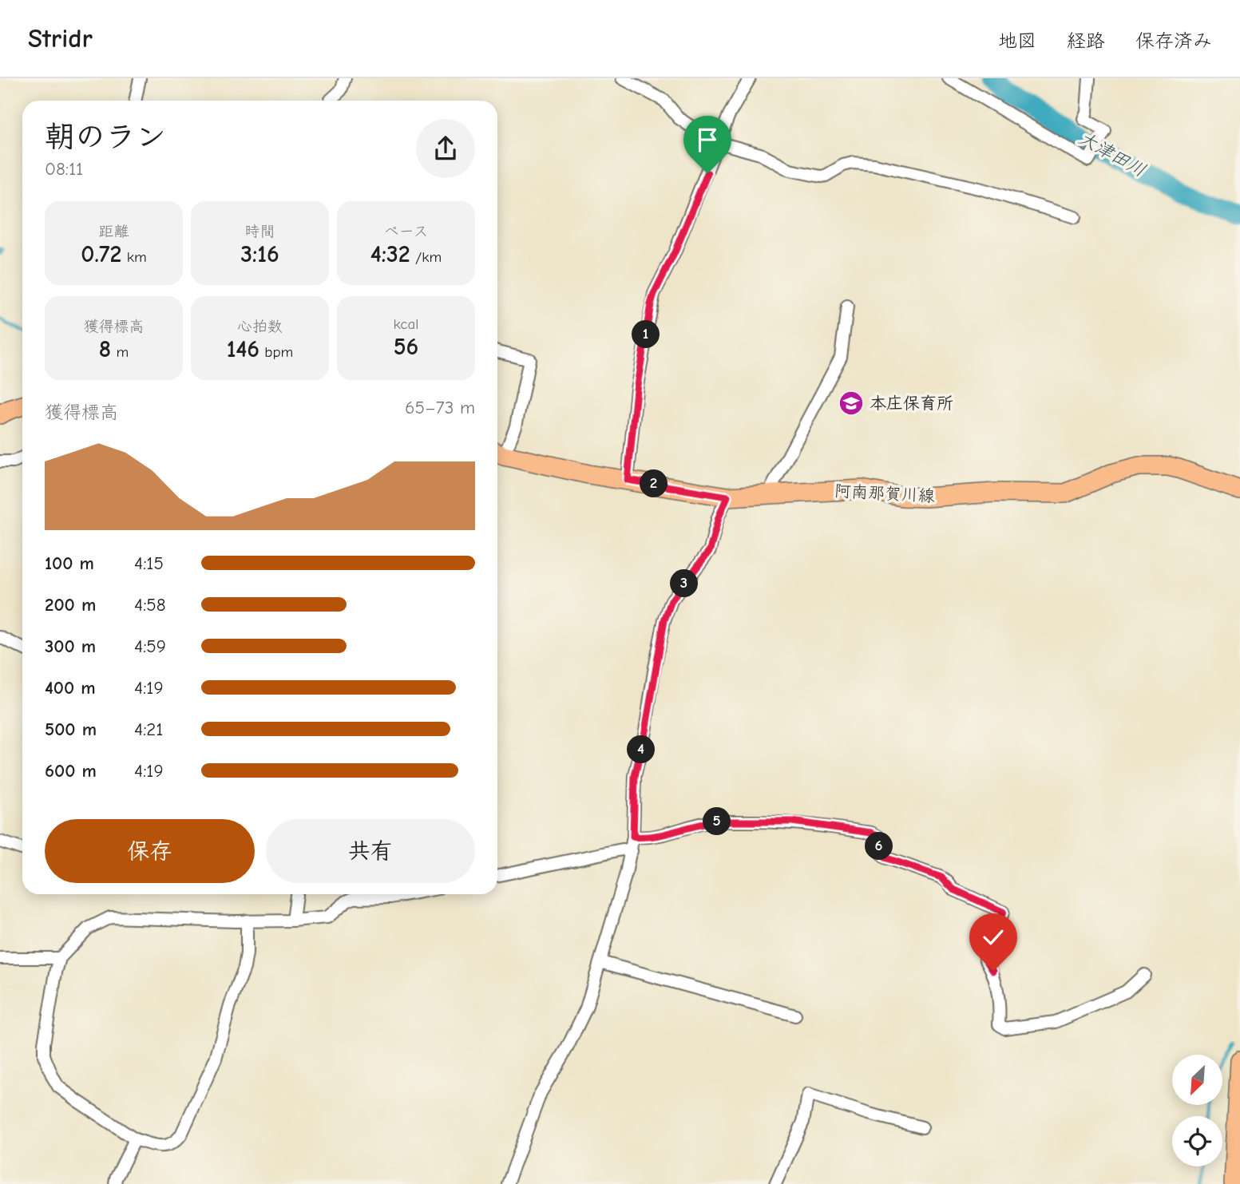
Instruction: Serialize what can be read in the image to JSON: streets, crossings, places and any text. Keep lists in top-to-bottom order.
{
  "streets": {
    "main road": ["阿南那賀川線"]
  },
  "water": ["大津田川"],
  "places": {
    "school or university": ["本庄保育所"]
  },
  "north": "bottom left",
  "page": {
    "header": "Stridr",
    "nav": ["地図", "経路", "保存済み"],
    "heading": ["朝のラン", "08:11"],
    "stats": [
      ["距離", "0.72 km"],
      ["時間", "3:16"],
      ["ペース", "4:32 /km"],
      ["獲得標高", "8 m"],
      ["心拍数", "146 bpm"],
      ["kcal", "56"]
    ],
    "pins": [
      "1",
      "2",
      "3",
      "4",
      "5",
      "6"
    ],
    "chart": ["獲得標高", "65–73 m"],
    "list": [
      {
        "name": "100 m",
        "note": "4:15"
      },
      {
        "name": "200 m",
        "note": "4:58"
      },
      {
        "name": "300 m",
        "note": "4:59"
      },
      {
        "name": "400 m",
        "note": "4:19"
      },
      {
        "name": "500 m",
        "note": "4:21"
      },
      {
        "name": "600 m",
        "note": "4:19"
      }
    ],
    "buttons": ["保存", "共有"]
  }
}
